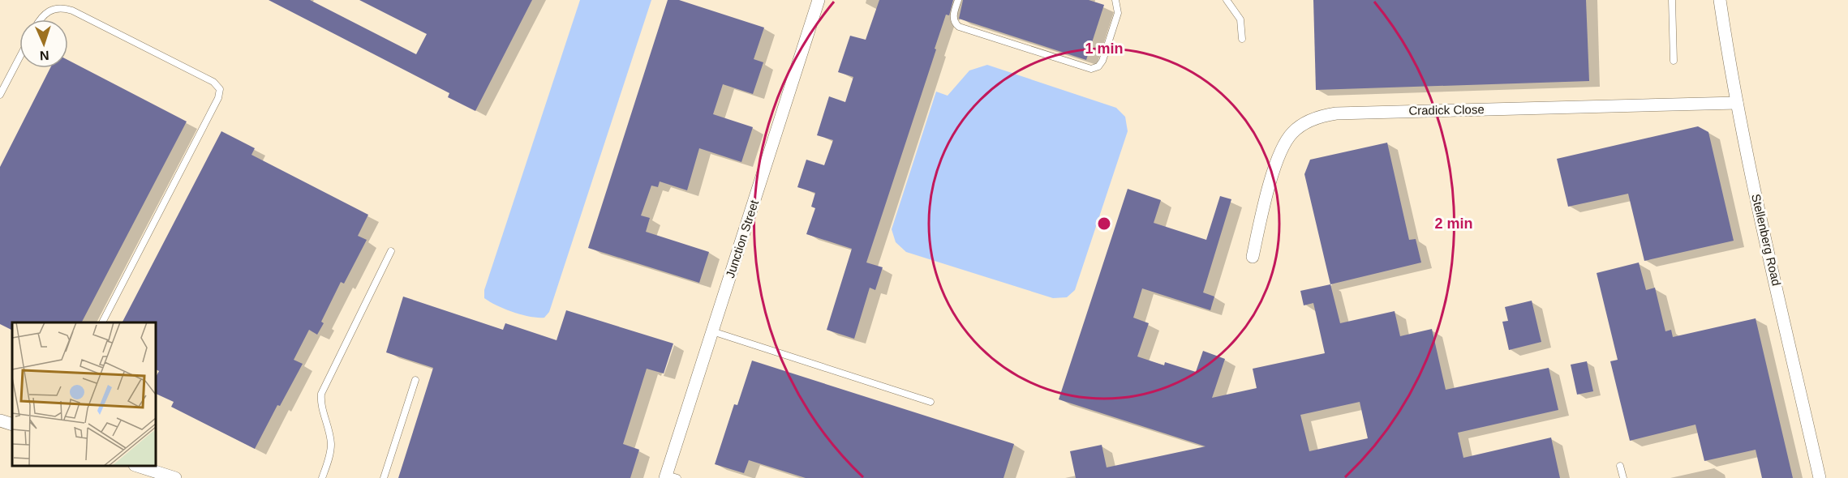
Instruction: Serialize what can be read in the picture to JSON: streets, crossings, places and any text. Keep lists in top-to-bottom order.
{
  "streets": {
    "street": ["Cradick Close", "Junction Street", "Stellenberg Road"]
  },
  "crossings": [
    ["Cradick Close", "Stellenberg Road"]
  ],
  "north": "bottom",
  "rings": ["1 min", "2 min"]
}
